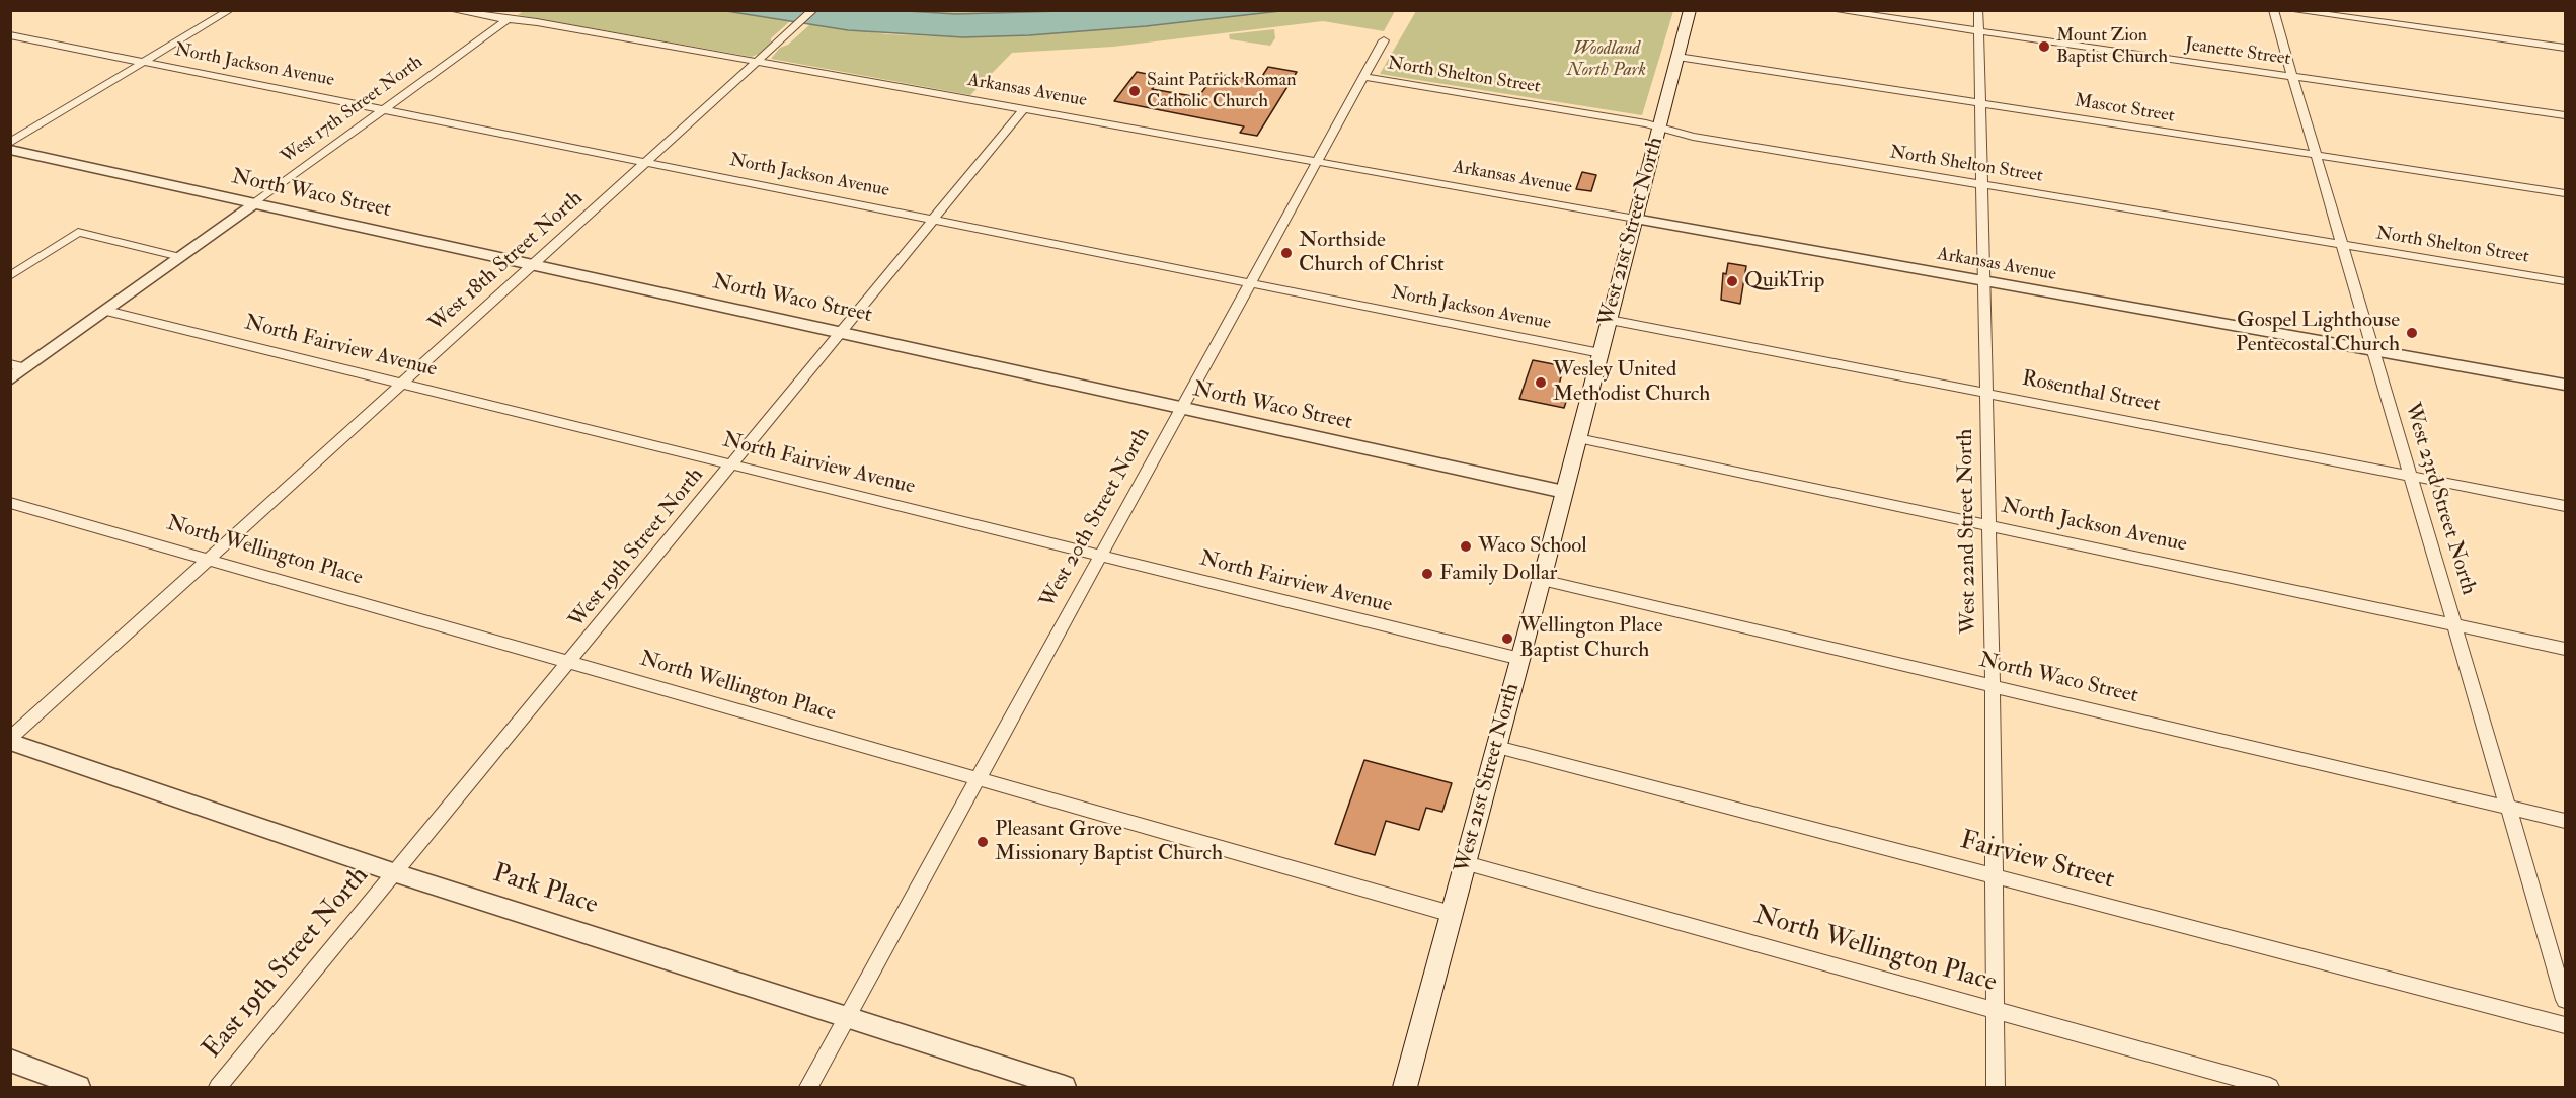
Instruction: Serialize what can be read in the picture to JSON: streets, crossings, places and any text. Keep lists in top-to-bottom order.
{
  "streets": {
    "main road": ["West 21st Street North"],
    "street": [
      "Jeanette Street",
      "North Jackson Avenue",
      "North Shelton Street",
      "Arkansas Avenue",
      "Mascot Street",
      "West 17th Street North",
      "North Waco Street",
      "West 18th Street North",
      "North Fairview Avenue",
      "Rosenthal Street",
      "West 23rd Street North",
      "West 20th Street North",
      "West 22nd Street North",
      "West 19th Street North",
      "North Wellington Place",
      "Fairview Street",
      "Park Place",
      "East 19th Street North"
    ]
  },
  "crossings": [
    ["Jeanette Street", "West 23rd Street North"],
    ["Jeanette Street", "West 22nd Street North"],
    ["North Jackson Avenue", "West 17th Street North"],
    ["North Jackson Avenue", "West 21st Street North"],
    ["North Jackson Avenue", "West 18th Street North"],
    ["North Jackson Avenue", "West 23rd Street North"],
    ["North Jackson Avenue", "West 20th Street North"],
    ["North Jackson Avenue", "West 22nd Street North"],
    ["North Jackson Avenue", "West 19th Street North"],
    ["North Shelton Street", "West 21st Street North"],
    ["North Shelton Street", "West 23rd Street North"],
    ["North Shelton Street", "West 20th Street North"],
    ["North Shelton Street", "West 22nd Street North"],
    ["Arkansas Avenue", "West 17th Street North"],
    ["Arkansas Avenue", "West 21st Street North"],
    ["Arkansas Avenue", "West 18th Street North"],
    ["Arkansas Avenue", "West 23rd Street North"],
    ["Arkansas Avenue", "West 20th Street North"],
    ["Arkansas Avenue", "West 22nd Street North"],
    ["Arkansas Avenue", "West 19th Street North"],
    ["Mascot Street", "West 21st Street North"],
    ["Mascot Street", "West 23rd Street North"],
    ["Mascot Street", "West 22nd Street North"],
    ["West 17th Street North", "North Waco Street"],
    ["West 17th Street North", "North Fairview Avenue"],
    ["North Waco Street", "West 21st Street North"],
    ["North Waco Street", "West 18th Street North"],
    ["North Waco Street", "West 23rd Street North"],
    ["North Waco Street", "West 20th Street North"],
    ["North Waco Street", "West 22nd Street North"],
    ["North Waco Street", "West 19th Street North"],
    ["West 21st Street North", "North Fairview Avenue"],
    ["West 21st Street North", "Rosenthal Street"],
    ["West 21st Street North", "North Wellington Place"],
    ["West 21st Street North", "Fairview Street"],
    ["West 18th Street North", "North Fairview Avenue"],
    ["West 18th Street North", "North Wellington Place"],
    ["West 18th Street North", "Park Place"],
    ["North Fairview Avenue", "West 20th Street North"],
    ["North Fairview Avenue", "West 19th Street North"],
    ["Rosenthal Street", "West 23rd Street North"],
    ["Rosenthal Street", "West 22nd Street North"],
    ["West 20th Street North", "North Wellington Place"],
    ["West 20th Street North", "Park Place"],
    ["West 22nd Street North", "North Wellington Place"],
    ["West 22nd Street North", "Fairview Street"],
    ["West 19th Street North", "North Wellington Place"],
    ["West 19th Street North", "Park Place"],
    ["West 19th Street North", "East 19th Street North"],
    ["Park Place", "East 19th Street North"]
  ],
  "parks": ["Woodland North Park"],
  "places": [
    "Mount Zion Baptist Church",
    "Saint Patrick Roman Catholic Church",
    "Northside Church of Christ",
    "QuikTrip",
    "Gospel Lighthouse Pentecostal Church",
    "Wesley United Methodist Church",
    "Waco School",
    "Family Dollar",
    "Wellington Place Baptist Church",
    "Pleasant Grove Missionary Baptist Church"
  ]
}
